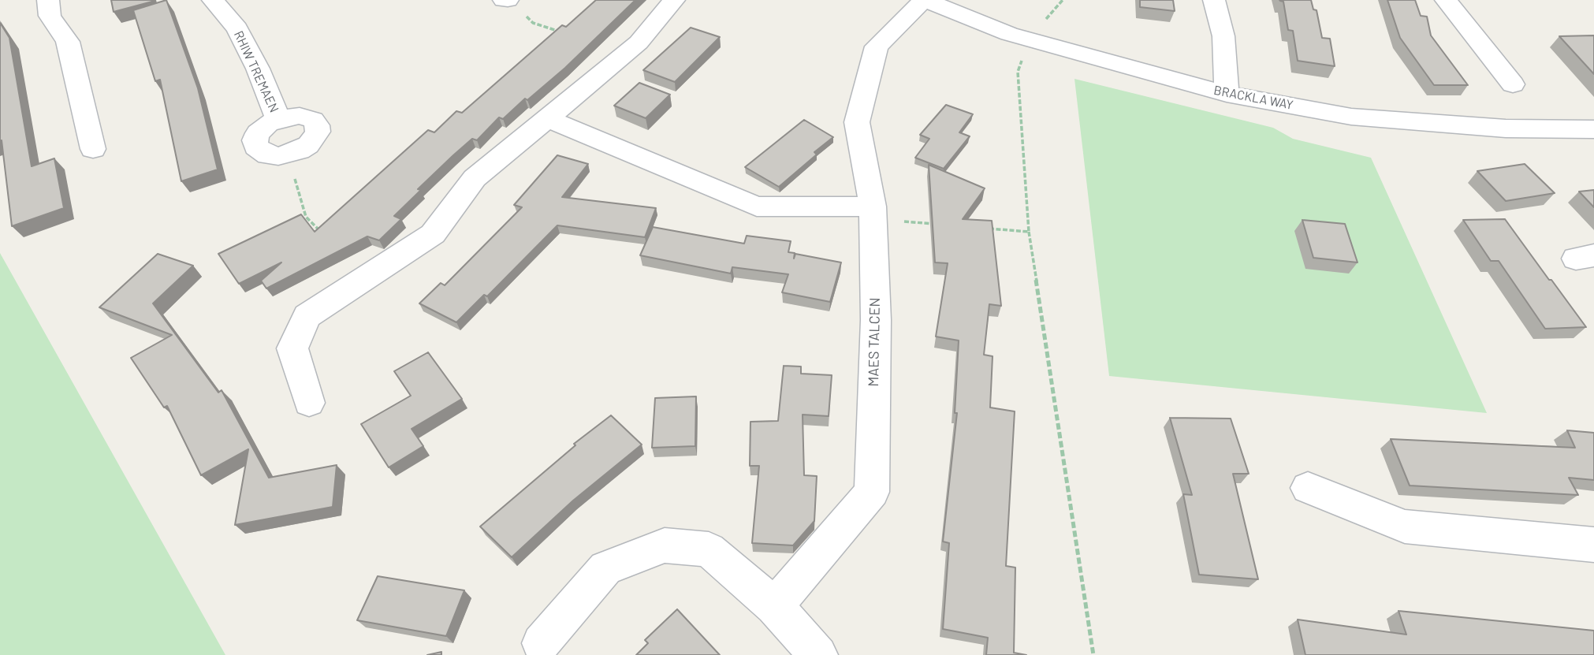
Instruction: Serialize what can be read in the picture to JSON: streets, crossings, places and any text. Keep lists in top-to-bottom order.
{
  "streets": {
    "street": ["RHIW TREMAEN", "BRACKLA WAY", "MAES TALCEN"]
  },
  "crossings": [
    ["BRACKLA WAY", "MAES TALCEN"]
  ]
}
